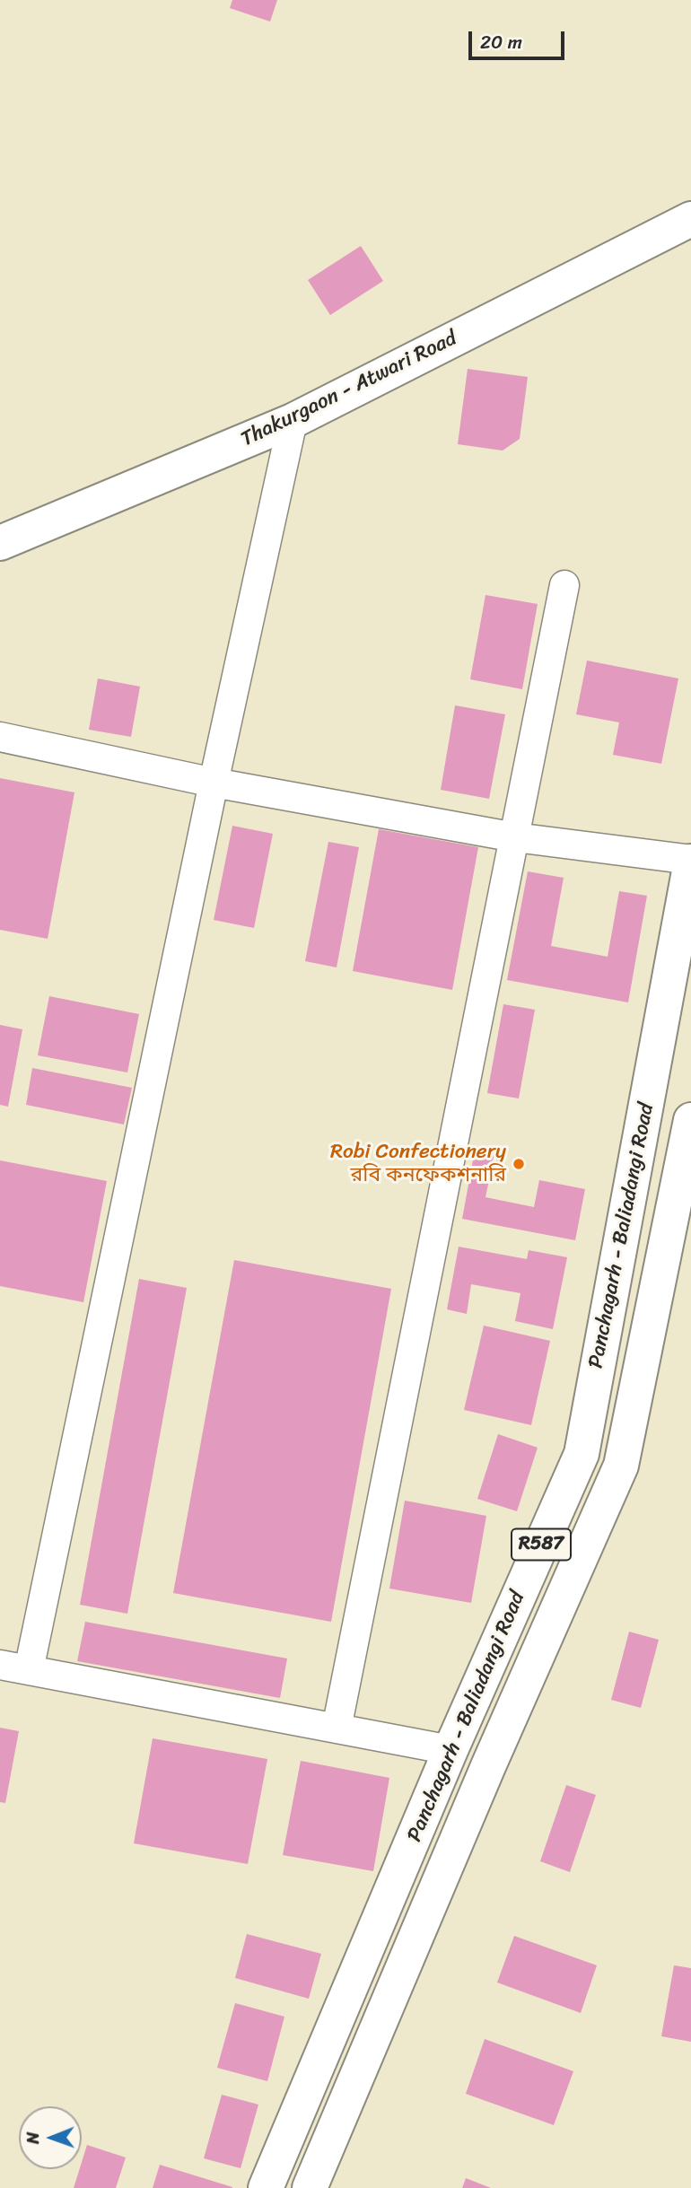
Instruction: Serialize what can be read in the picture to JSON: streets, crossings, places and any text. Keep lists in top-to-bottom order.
{
  "streets": {
    "main road": ["Thakurgaon - Atwari Road", "Panchagarh - Baliadangi Road", "R587"]
  },
  "places": ["Robi Confectionery রবি কনফেকশনারি"],
  "scale_bar": "20 m",
  "north": "left"
}
